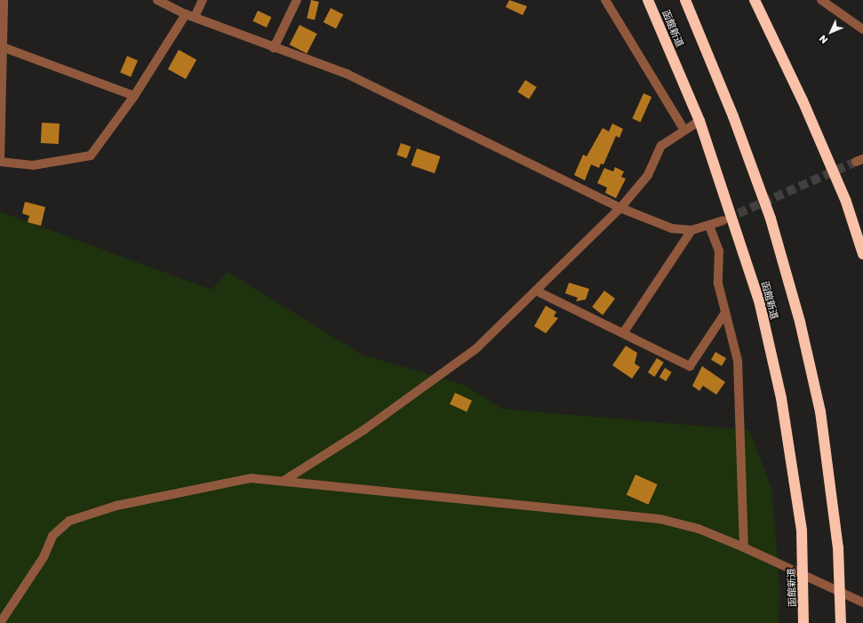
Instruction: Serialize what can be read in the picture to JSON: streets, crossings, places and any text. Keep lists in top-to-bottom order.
{
  "streets": {
    "highway": ["函館新道"]
  },
  "north": "bottom left"
}
